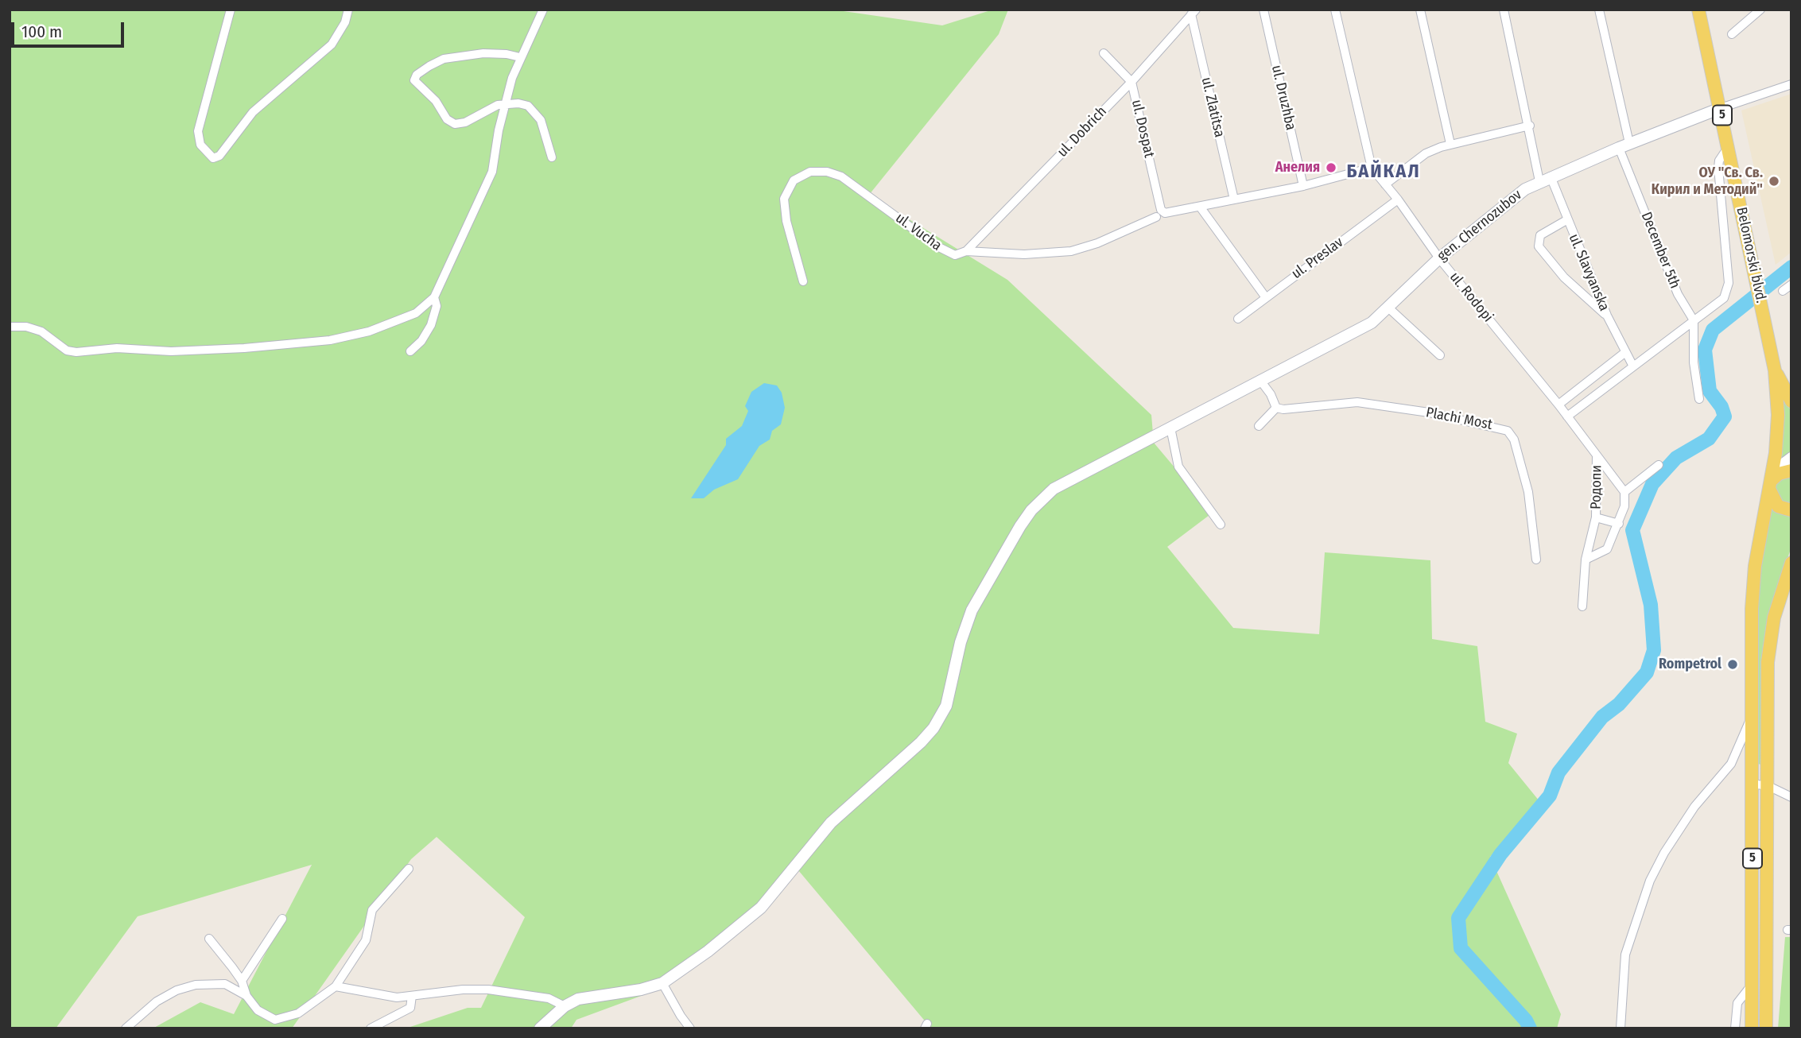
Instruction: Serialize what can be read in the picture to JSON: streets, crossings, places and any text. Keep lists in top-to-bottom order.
{
  "streets": {
    "main road": ["5", "Belomorski blvd."],
    "street": [
      "ul. Druzhba",
      "ul. Zlatitsa",
      "ul. Dospat",
      "ul. Dobrich",
      "gen. Chernozubov",
      "ul. Vucha",
      "December 5th",
      "ul. Preslav",
      "ul. Slavyanska",
      "ul. Rodopi",
      "Plachi Most",
      "Родопи"
    ]
  },
  "crossings": [
    ["ul. Zlatitsa", "ul. Dobrich"],
    ["5", "Belomorski blvd."],
    ["ul. Dospat", "ul. Dobrich"],
    ["ul. Dobrich", "ul. Vucha"],
    ["gen. Chernozubov", "December 5th"],
    ["gen. Chernozubov", "Belomorski blvd."],
    ["gen. Chernozubov", "ul. Slavyanska"],
    ["gen. Chernozubov", "ul. Rodopi"],
    ["ul. Preslav", "ul. Rodopi"],
    ["ul. Rodopi", "Родопи"]
  ],
  "districts": ["БАЙКАЛ"],
  "places": ["Анелия", "ОУ \"Св. Св. Кирил и Методий\"", "Rompetrol"],
  "scale_bar": "100 m"
}
